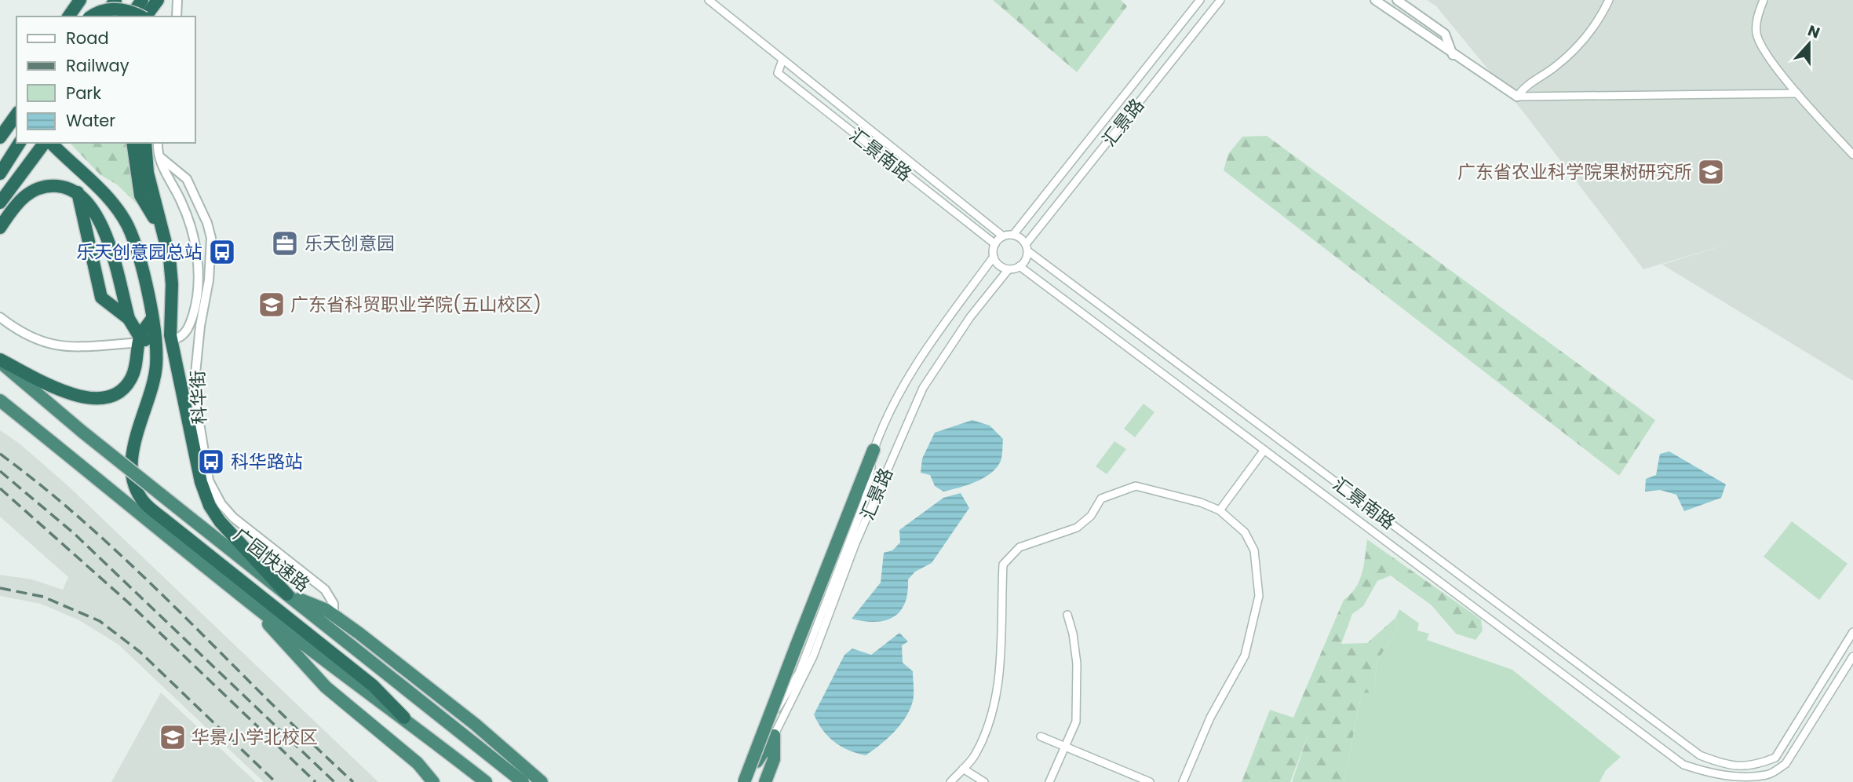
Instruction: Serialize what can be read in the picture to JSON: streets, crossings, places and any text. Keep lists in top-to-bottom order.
{
  "streets": {
    "highway": ["广园快速路"],
    "street": ["汇景路", "汇景南路", "科华街"]
  },
  "crossings": [
    ["汇景路", "汇景南路"]
  ],
  "places": {
    "school or university": ["广东省农业科学院果树研究所", "广东省科贸职业学院(五山校区)", "华景小学北校区"],
    "office": ["乐天创意园"],
    "bus stop": ["乐天创意园总站", "科华路站"]
  },
  "legend": [
    "Road",
    "Railway",
    "Park",
    "Water"
  ],
  "north": "top"
}
